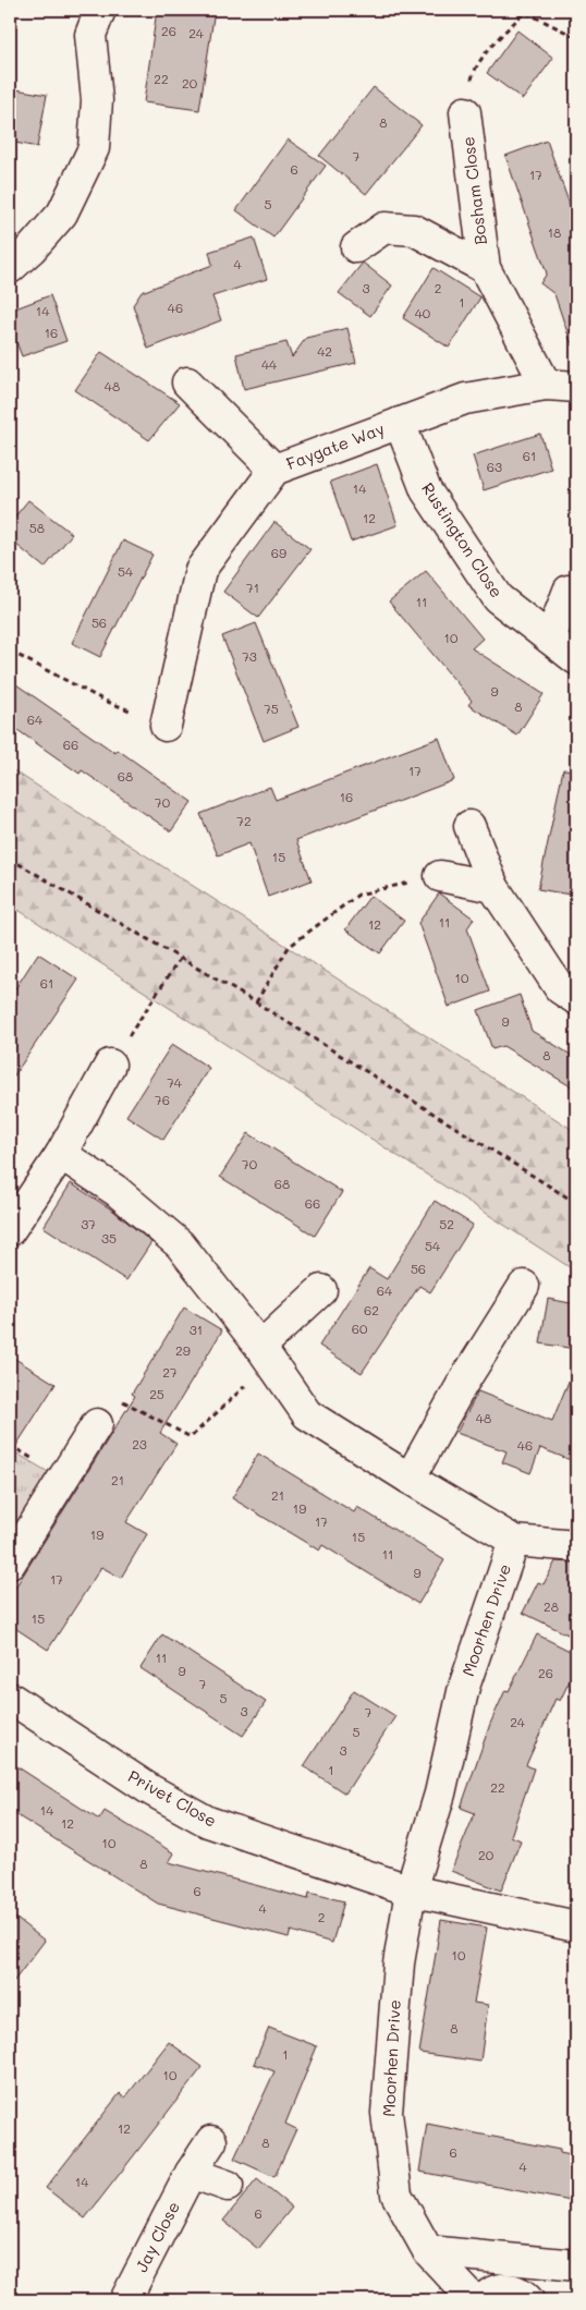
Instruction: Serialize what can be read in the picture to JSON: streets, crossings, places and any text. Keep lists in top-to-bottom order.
{
  "streets": {
    "street": [
      "Bosham Close",
      "Faygate Way",
      "Rustington Close",
      "Moorhen Drive",
      "Privet Close",
      "Jay Close"
    ]
  },
  "crossings": [
    ["Bosham Close", "Faygate Way"],
    ["Faygate Way", "Rustington Close"],
    ["Moorhen Drive", "Privet Close"]
  ],
  "house_numbers": [
    "26",
    "24",
    "22",
    "20",
    "8",
    "7",
    "6",
    "17",
    "5",
    "18",
    "4",
    "3",
    "2",
    "1",
    "46",
    "14",
    "40",
    "16",
    "42",
    "44",
    "48",
    "61",
    "63",
    "14",
    "12",
    "58",
    "69",
    "54",
    "71",
    "11",
    "56",
    "10",
    "73",
    "9",
    "8",
    "75",
    "64",
    "66",
    "17",
    "68",
    "16",
    "70",
    "72",
    "15",
    "11",
    "12",
    "10",
    "61",
    "9",
    "8",
    "74",
    "76",
    "70",
    "68",
    "66",
    "37",
    "52",
    "35",
    "54",
    "56",
    "64",
    "62",
    "60",
    "31",
    "29",
    "27",
    "25",
    "48",
    "23",
    "46",
    "21",
    "21",
    "19",
    "17",
    "19",
    "15",
    "11",
    "9",
    "17",
    "28",
    "15",
    "11",
    "9",
    "26",
    "7",
    "5",
    "3",
    "7",
    "24",
    "5",
    "3",
    "1",
    "22",
    "14",
    "12",
    "10",
    "20",
    "8",
    "6",
    "4",
    "2",
    "10",
    "8",
    "1",
    "10",
    "12",
    "8",
    "6",
    "4",
    "14",
    "6"
  ]
}
